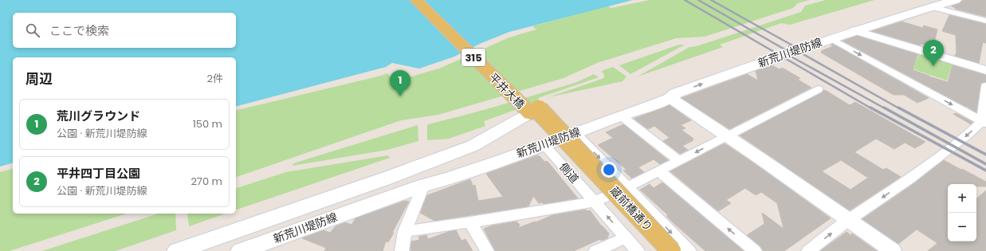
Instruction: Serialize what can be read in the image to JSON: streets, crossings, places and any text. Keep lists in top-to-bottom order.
{
  "streets": {
    "main road": [
      "新荒川堤防線",
      "315",
      "平井大橋",
      "蔵前橋通り"
    ],
    "street": ["側道"]
  },
  "crossings": [
    ["新荒川堤防線", "平井大橋"],
    ["新荒川堤防線", "側道"],
    ["新荒川堤防線", "蔵前橋通り"],
    ["平井大橋", "蔵前橋通り"]
  ],
  "page": {
    "search": "ここで検索",
    "pins": ["2", "1"],
    "heading": ["周辺", "2件"],
    "list": [
      {
        "mark": "1",
        "name": "荒川グラウンド",
        "note": "公園 · 新荒川堤防線",
        "value": "150 m"
      },
      {
        "mark": "2",
        "name": "平井四丁目公園",
        "note": "公園 · 新荒川堤防線",
        "value": "270 m"
      }
    ],
    "map_buttons": ["+", "−"]
  }
}
